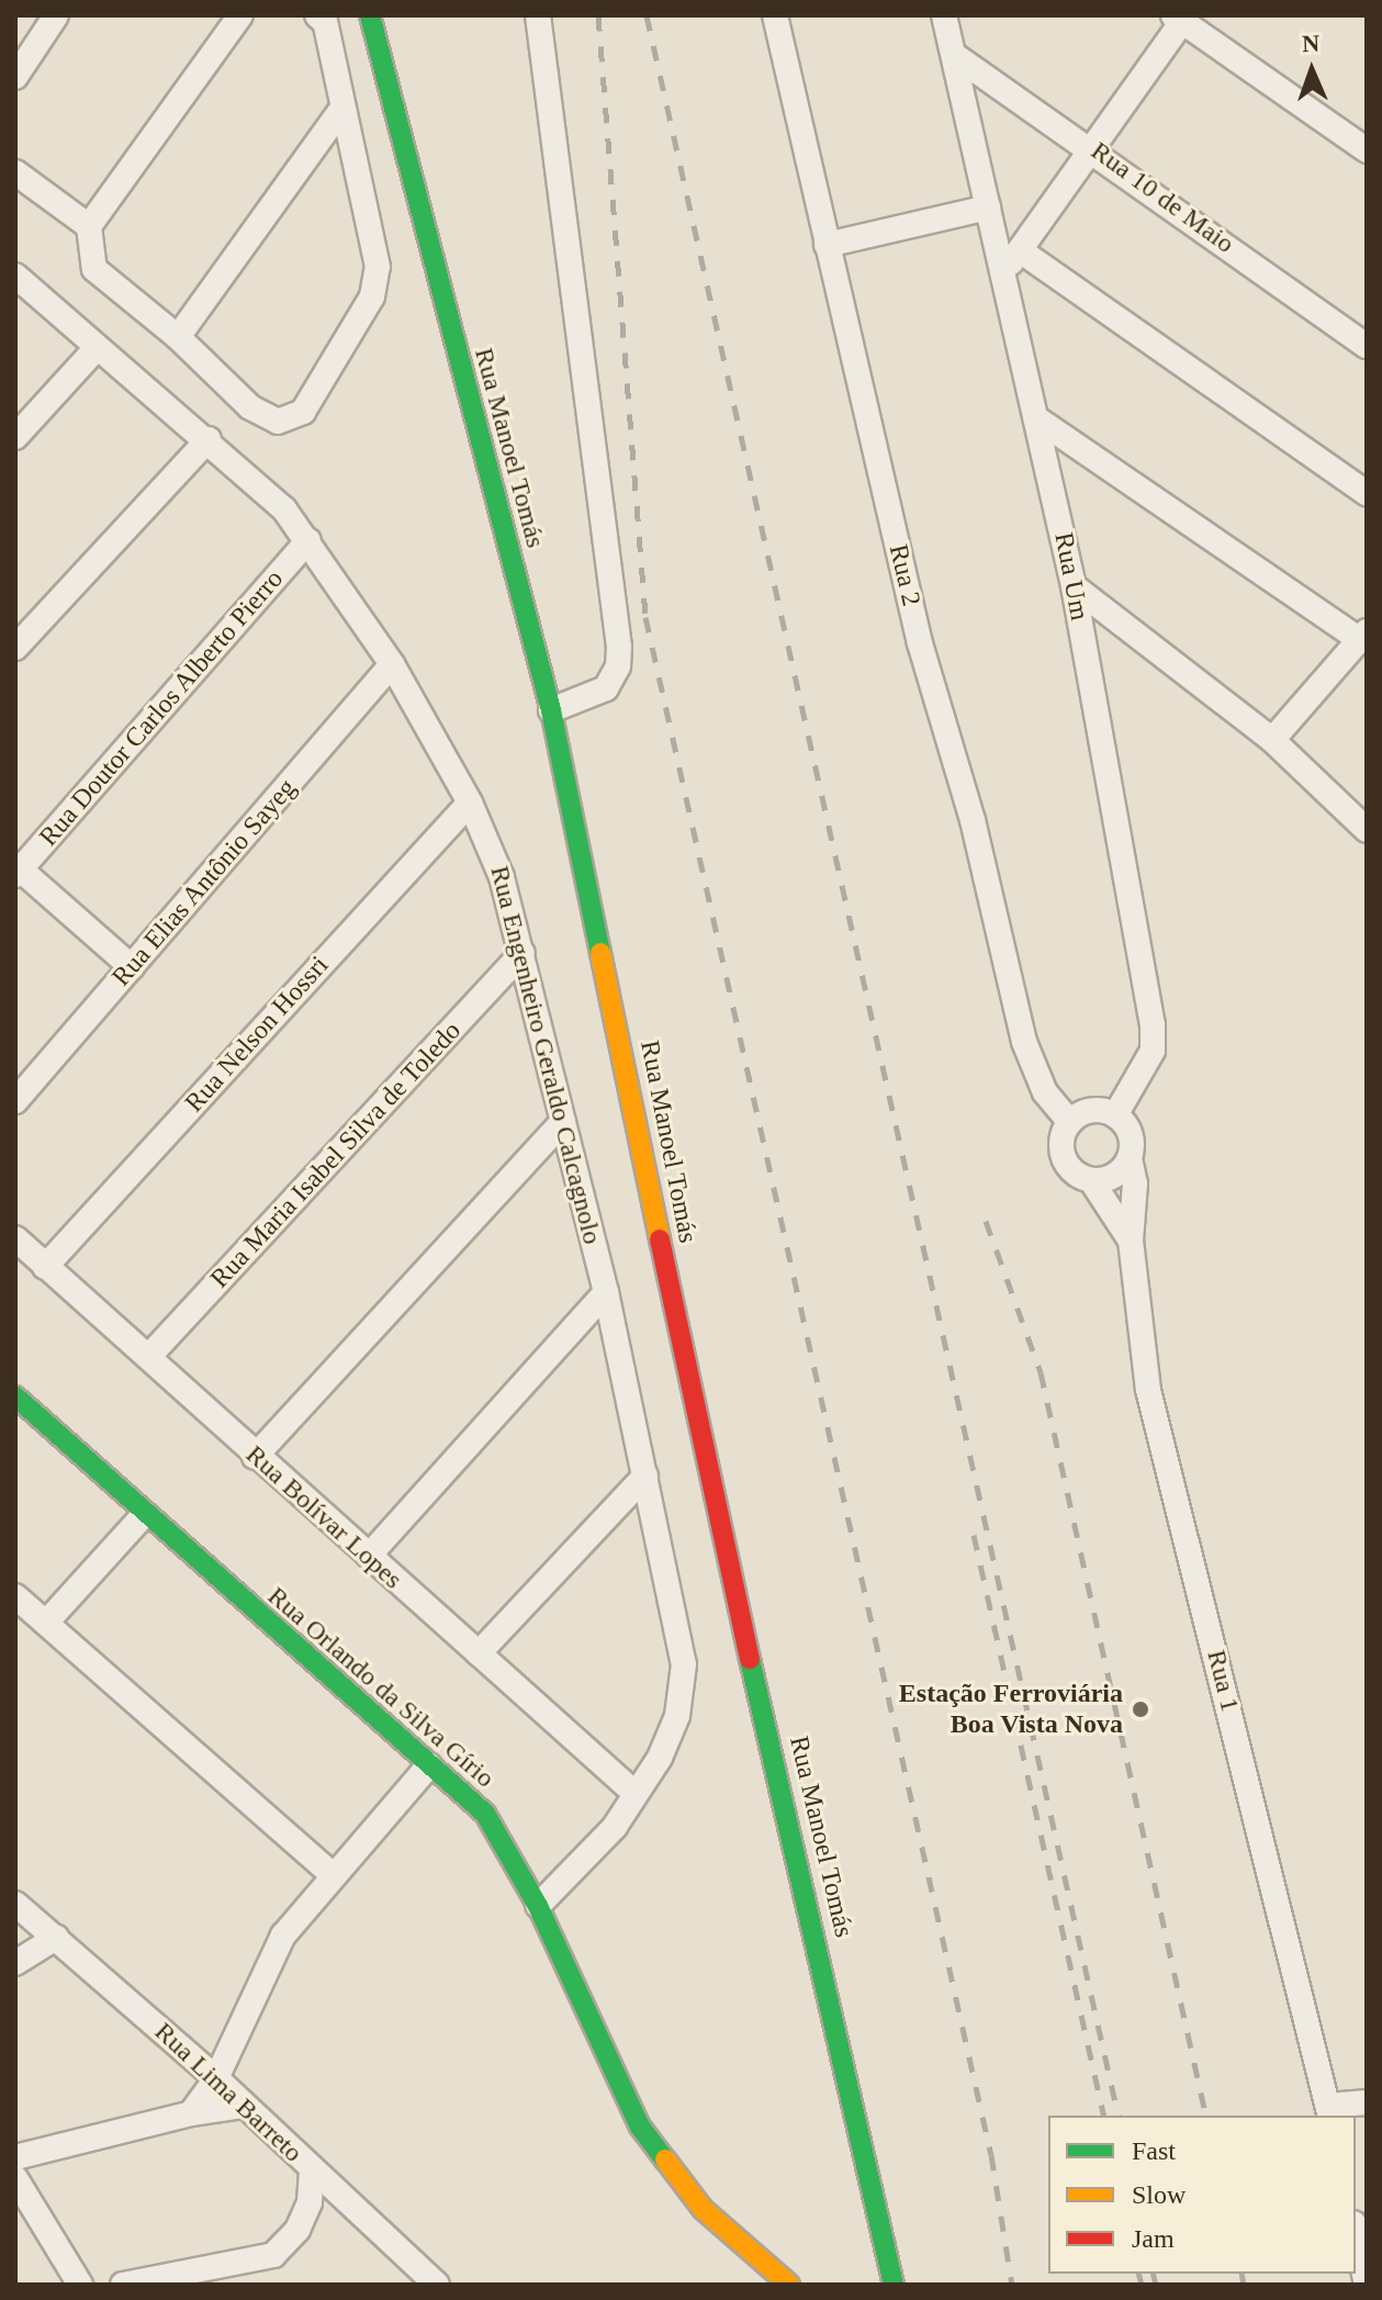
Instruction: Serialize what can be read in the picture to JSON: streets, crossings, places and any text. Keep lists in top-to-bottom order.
{
  "streets": {
    "street": [
      "Rua 10 de Maio",
      "Rua Manoel Tomás",
      "Rua 2",
      "Rua Um",
      "Rua Doutor Carlos Alberto Pierro",
      "Rua Elias Antônio Sayeg",
      "Rua Nelson Hossri",
      "Rua Engenheiro Geraldo Calcagnolo",
      "Rua Maria Isabel Silva de Toledo",
      "Rua Bolívar Lopes",
      "Rua 1",
      "Rua Orlando da Silva Gírio",
      "Rua Lima Barreto"
    ]
  },
  "crossings": [
    ["Rua 10 de Maio", "Rua Um"],
    ["Rua 2", "Rua Um"],
    ["Rua 2", "Rua 1"],
    ["Rua Um", "Rua 1"],
    ["Rua Doutor Carlos Alberto Pierro", "Rua Engenheiro Geraldo Calcagnolo"],
    ["Rua Elias Antônio Sayeg", "Rua Engenheiro Geraldo Calcagnolo"],
    ["Rua Nelson Hossri", "Rua Engenheiro Geraldo Calcagnolo"],
    ["Rua Nelson Hossri", "Rua Bolívar Lopes"],
    ["Rua Engenheiro Geraldo Calcagnolo", "Rua Maria Isabel Silva de Toledo"],
    ["Rua Engenheiro Geraldo Calcagnolo", "Rua Bolívar Lopes"],
    ["Rua Engenheiro Geraldo Calcagnolo", "Rua Orlando da Silva Gírio"],
    ["Rua Maria Isabel Silva de Toledo", "Rua Bolívar Lopes"]
  ],
  "places": ["Estação Ferroviária Boa Vista Nova"],
  "legend": ["Fast", "Slow", "Jam"],
  "north": "top"
}
